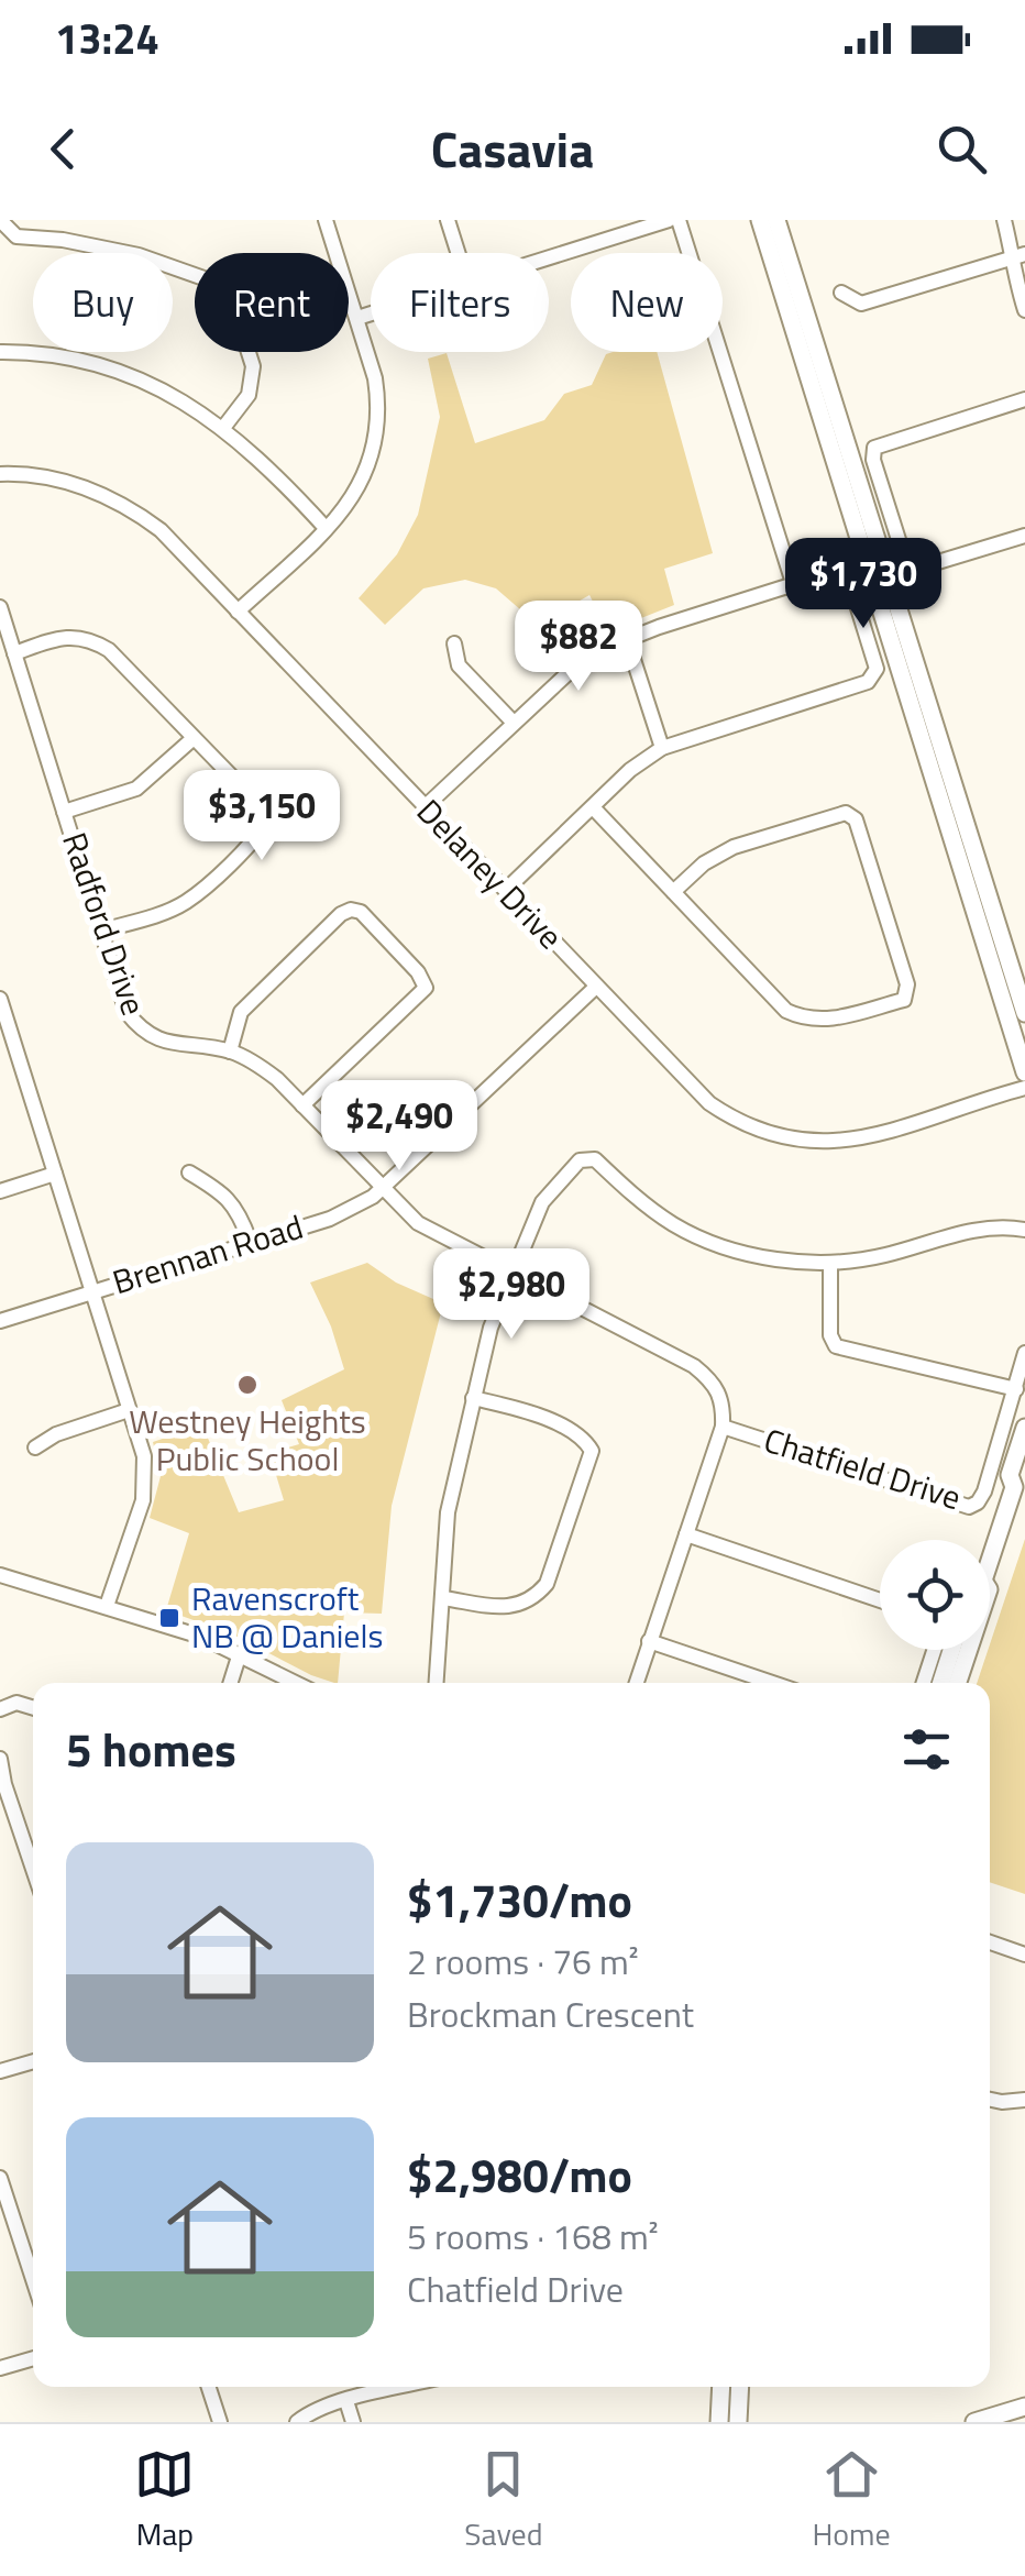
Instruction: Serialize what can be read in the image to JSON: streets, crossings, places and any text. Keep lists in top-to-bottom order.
{
  "streets": {
    "street": [
      "Delaney Drive",
      "Radford Drive",
      "Brennan Road",
      "Chatfield Drive"
    ]
  },
  "crossings": [
    ["Delaney Drive", "Brennan Road"],
    ["Radford Drive", "Brennan Road"],
    ["Radford Drive", "Chatfield Drive"]
  ],
  "places": {
    "other": ["Westney Heights Public School"],
    "transit": ["Ravenscroft NB @ Daniels"]
  },
  "page": {
    "status": "13:24",
    "header": "Casavia",
    "chip": [
      "Buy",
      "Rent",
      "Filters",
      "New"
    ],
    "price": [
      "$1,730",
      "$882",
      "$3,150",
      "$2,490",
      "$2,980"
    ],
    "heading": "5 homes",
    "list": [
      {
        "name": "$1,730/mo",
        "note": "2 rooms · 76 m² · Brockman Crescent"
      },
      {
        "name": "$2,980/mo",
        "note": "5 rooms · 168 m² · Chatfield Drive"
      }
    ],
    "tabs": ["Map", "Saved", "Home"]
  }
}
